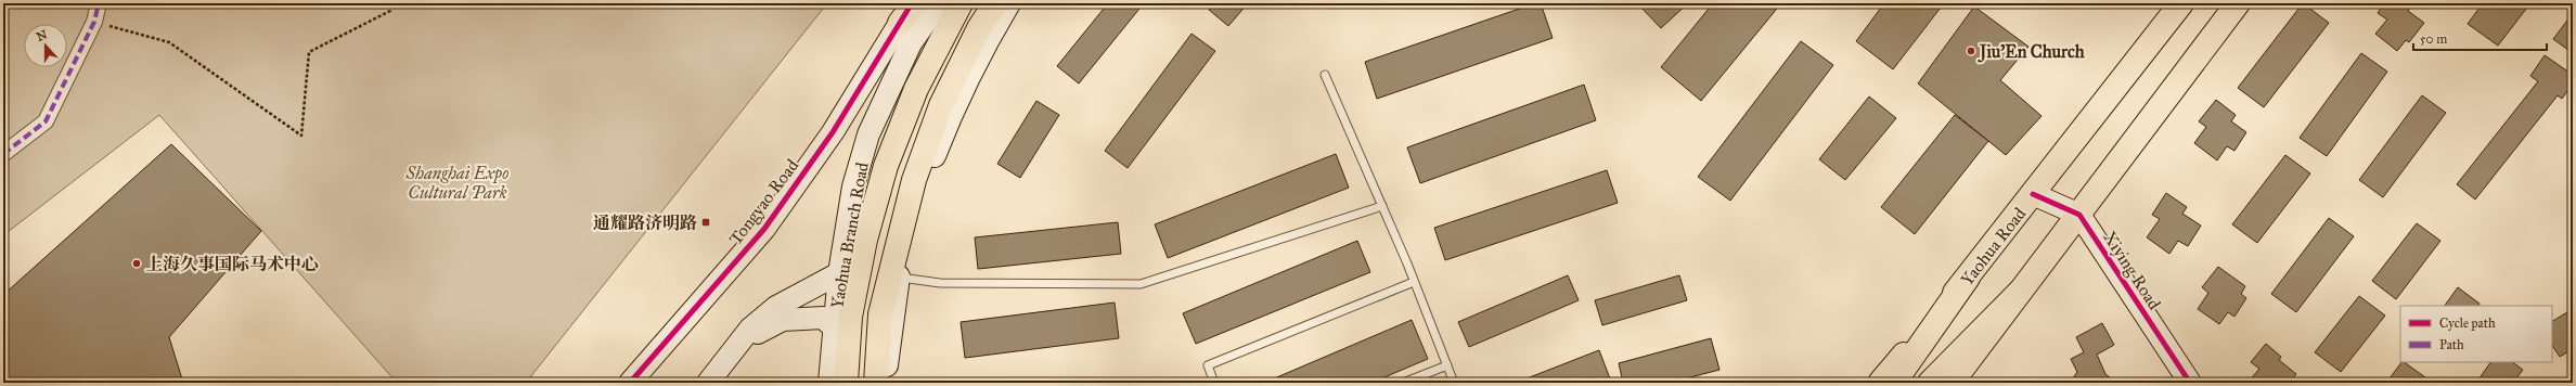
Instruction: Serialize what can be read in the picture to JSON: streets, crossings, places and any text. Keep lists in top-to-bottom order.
{
  "streets": {
    "main road": ["Yaohua Road"],
    "street": ["Tongyao Road", "Yaohua Branch Road", "Xiying Road"]
  },
  "parks": ["Shanghai Expo Cultural Park"],
  "places": {
    "other": ["Jiu'En Church", "上海久事国际马术中心"],
    "transit": ["通耀路济明路"]
  },
  "legend": ["Cycle path", "Path"],
  "scale_bar": "50 m",
  "north": "top"
}
